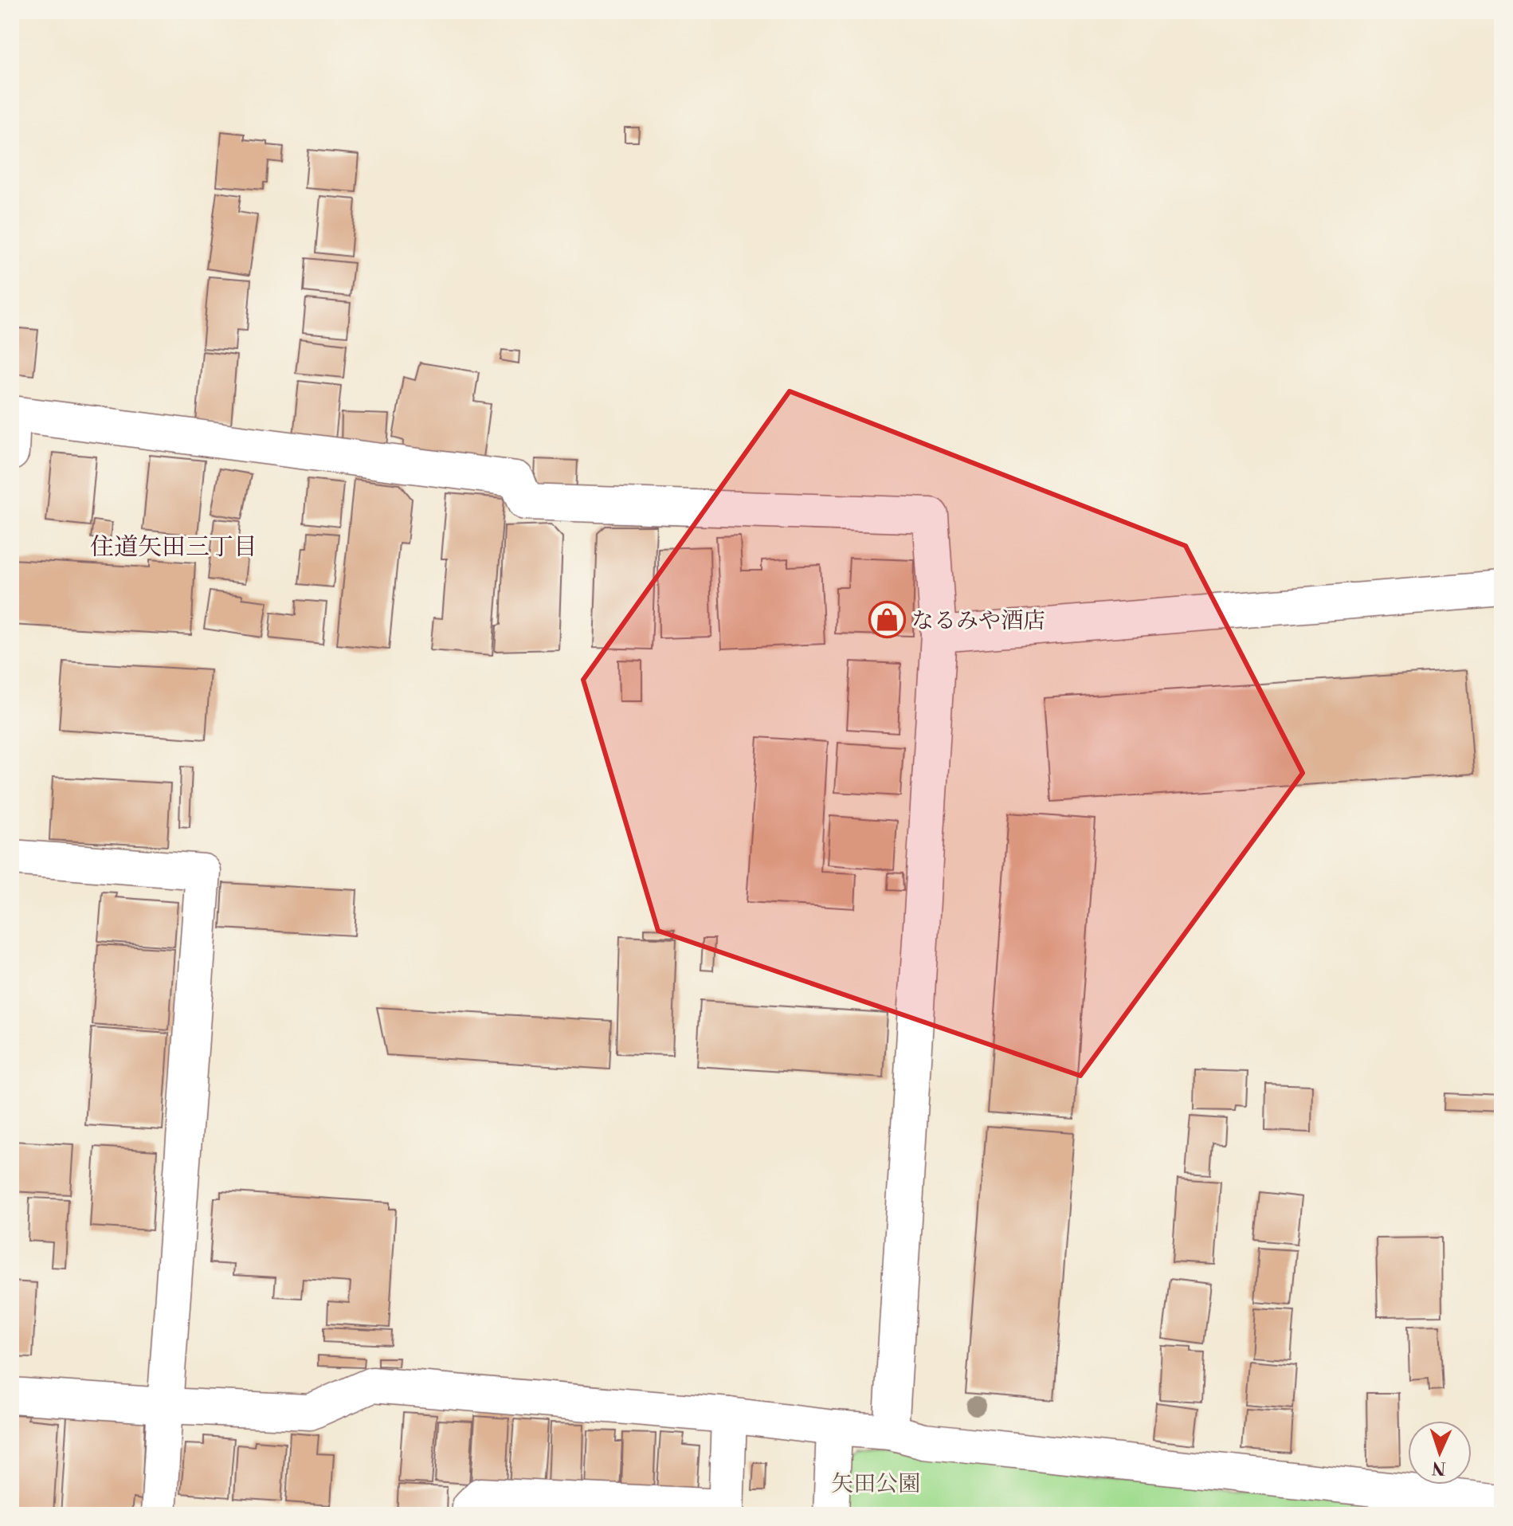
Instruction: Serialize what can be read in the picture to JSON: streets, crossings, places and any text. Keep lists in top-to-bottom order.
{
  "districts": ["住道矢田三丁目"],
  "parks": ["矢田公園"],
  "places": {
    "shop": ["なるみや酒店"]
  },
  "north": "bottom"
}
